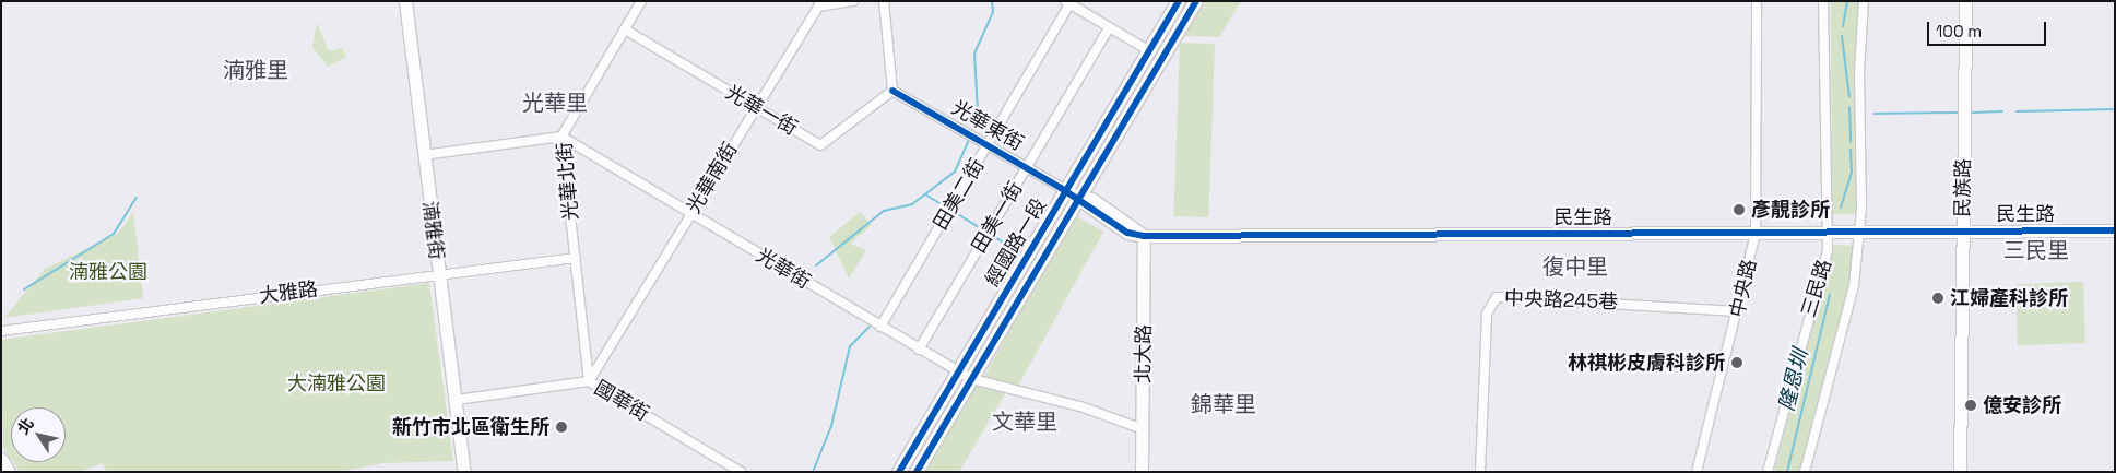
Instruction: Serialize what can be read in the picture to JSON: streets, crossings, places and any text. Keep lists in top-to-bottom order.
{
  "streets": {
    "main road": ["經國路一段"],
    "street": [
      "光華一街",
      "光華東街",
      "光華南街",
      "光華北街",
      "民族路",
      "田美二街",
      "民生路",
      "田美一街",
      "湳雅街",
      "光華街",
      "中央路",
      "三民路",
      "大雅路",
      "中央路245巷",
      "北大路",
      "國華街"
    ]
  },
  "crossings": [
    ["光華一街", "光華東街"],
    ["光華一街", "光華南街"],
    ["光華一街", "光華北街"],
    ["光華東街", "田美二街"],
    ["光華東街", "田美一街"],
    ["光華東街", "經國路一段"],
    ["光華南街", "光華北街"],
    ["光華南街", "光華街"],
    ["光華南街", "國華街"],
    ["光華北街", "光華街"],
    ["光華北街", "大雅路"],
    ["光華北街", "國華街"],
    ["民族路", "民生路"],
    ["田美二街", "光華街"],
    ["民生路", "中央路"],
    ["民生路", "三民路"],
    ["民生路", "北大路"],
    ["田美一街", "光華街"],
    ["湳雅街", "大雅路"],
    ["湳雅街", "國華街"],
    ["經國路一段", "光華街"],
    ["光華街", "北大路"],
    ["中央路", "中央路245巷"]
  ],
  "districts": [
    "湳雅里",
    "光華里",
    "三民里",
    "復中里",
    "錦華里",
    "文華里"
  ],
  "water": ["隆恩圳"],
  "parks": ["湳雅公園", "大湳雅公園"],
  "places": [
    "彥靚診所",
    "江婦產科診所",
    "林祺彬皮膚科診所",
    "億安診所",
    "新竹市北區衛生所"
  ],
  "scale_bar": "100 m",
  "north": "top left"
}
